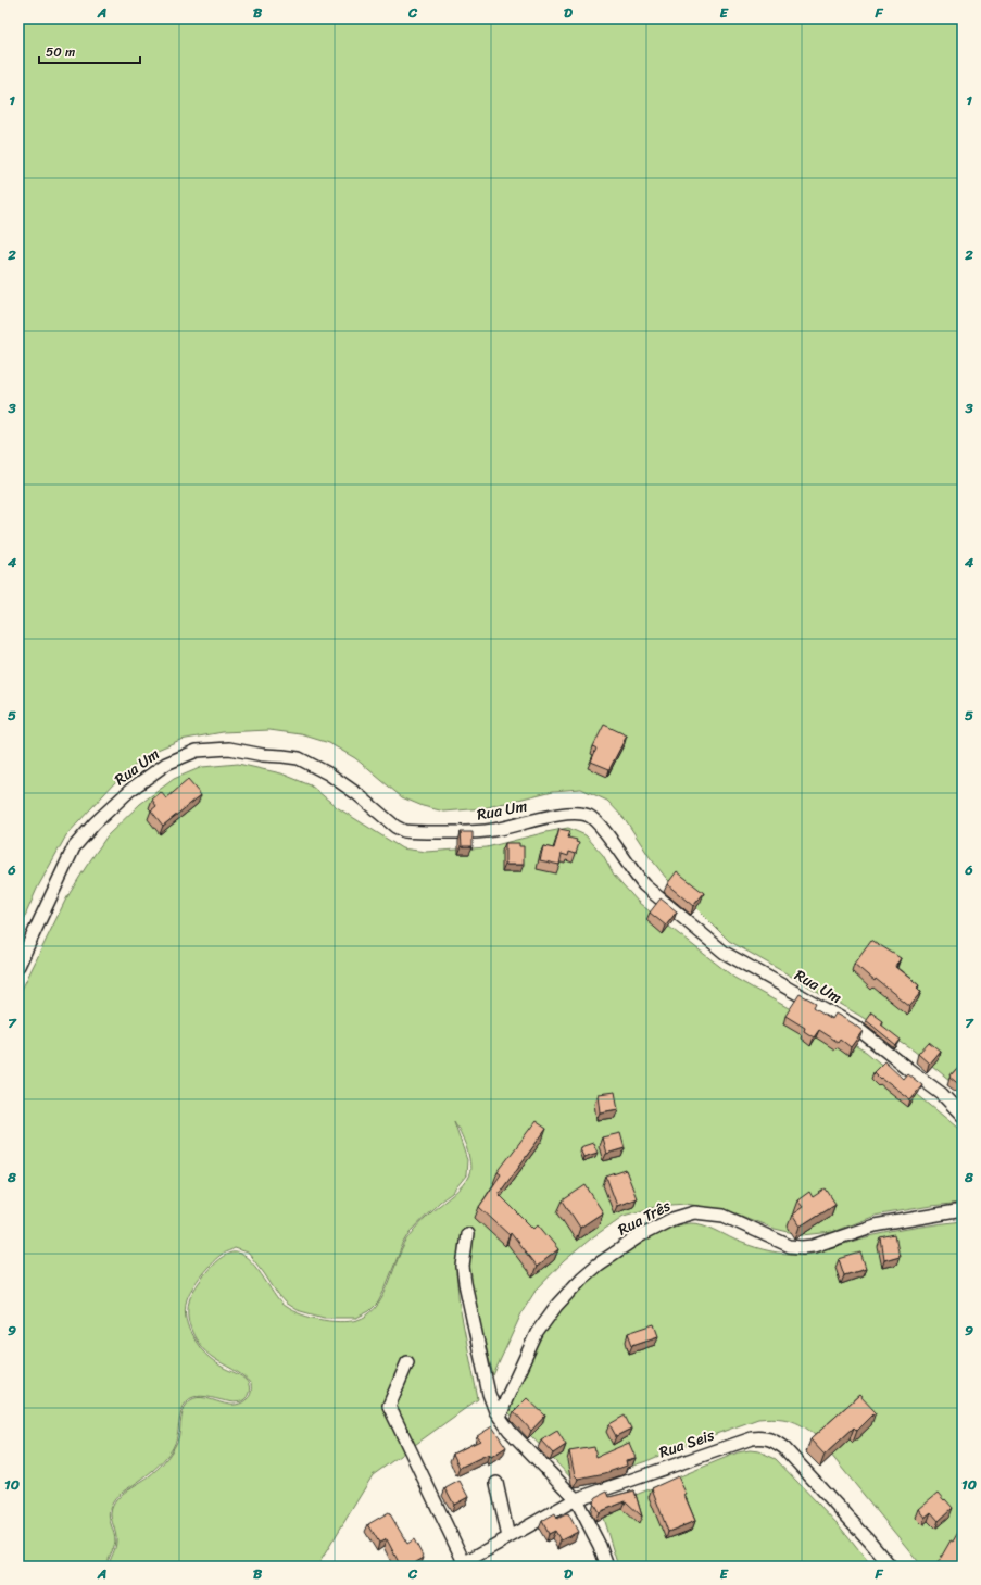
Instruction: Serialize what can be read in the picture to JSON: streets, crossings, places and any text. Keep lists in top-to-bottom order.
{
  "streets": {
    "street": ["Rua Um", "Rua Três", "Rua Seis"]
  },
  "scale_bar": "50 m",
  "grid": {
    "columns": [
      "A",
      "B",
      "C",
      "D",
      "E",
      "F"
    ],
    "rows": [
      "1",
      "2",
      "3",
      "4",
      "5",
      "6",
      "7",
      "8",
      "9",
      "10"
    ]
  }
}
